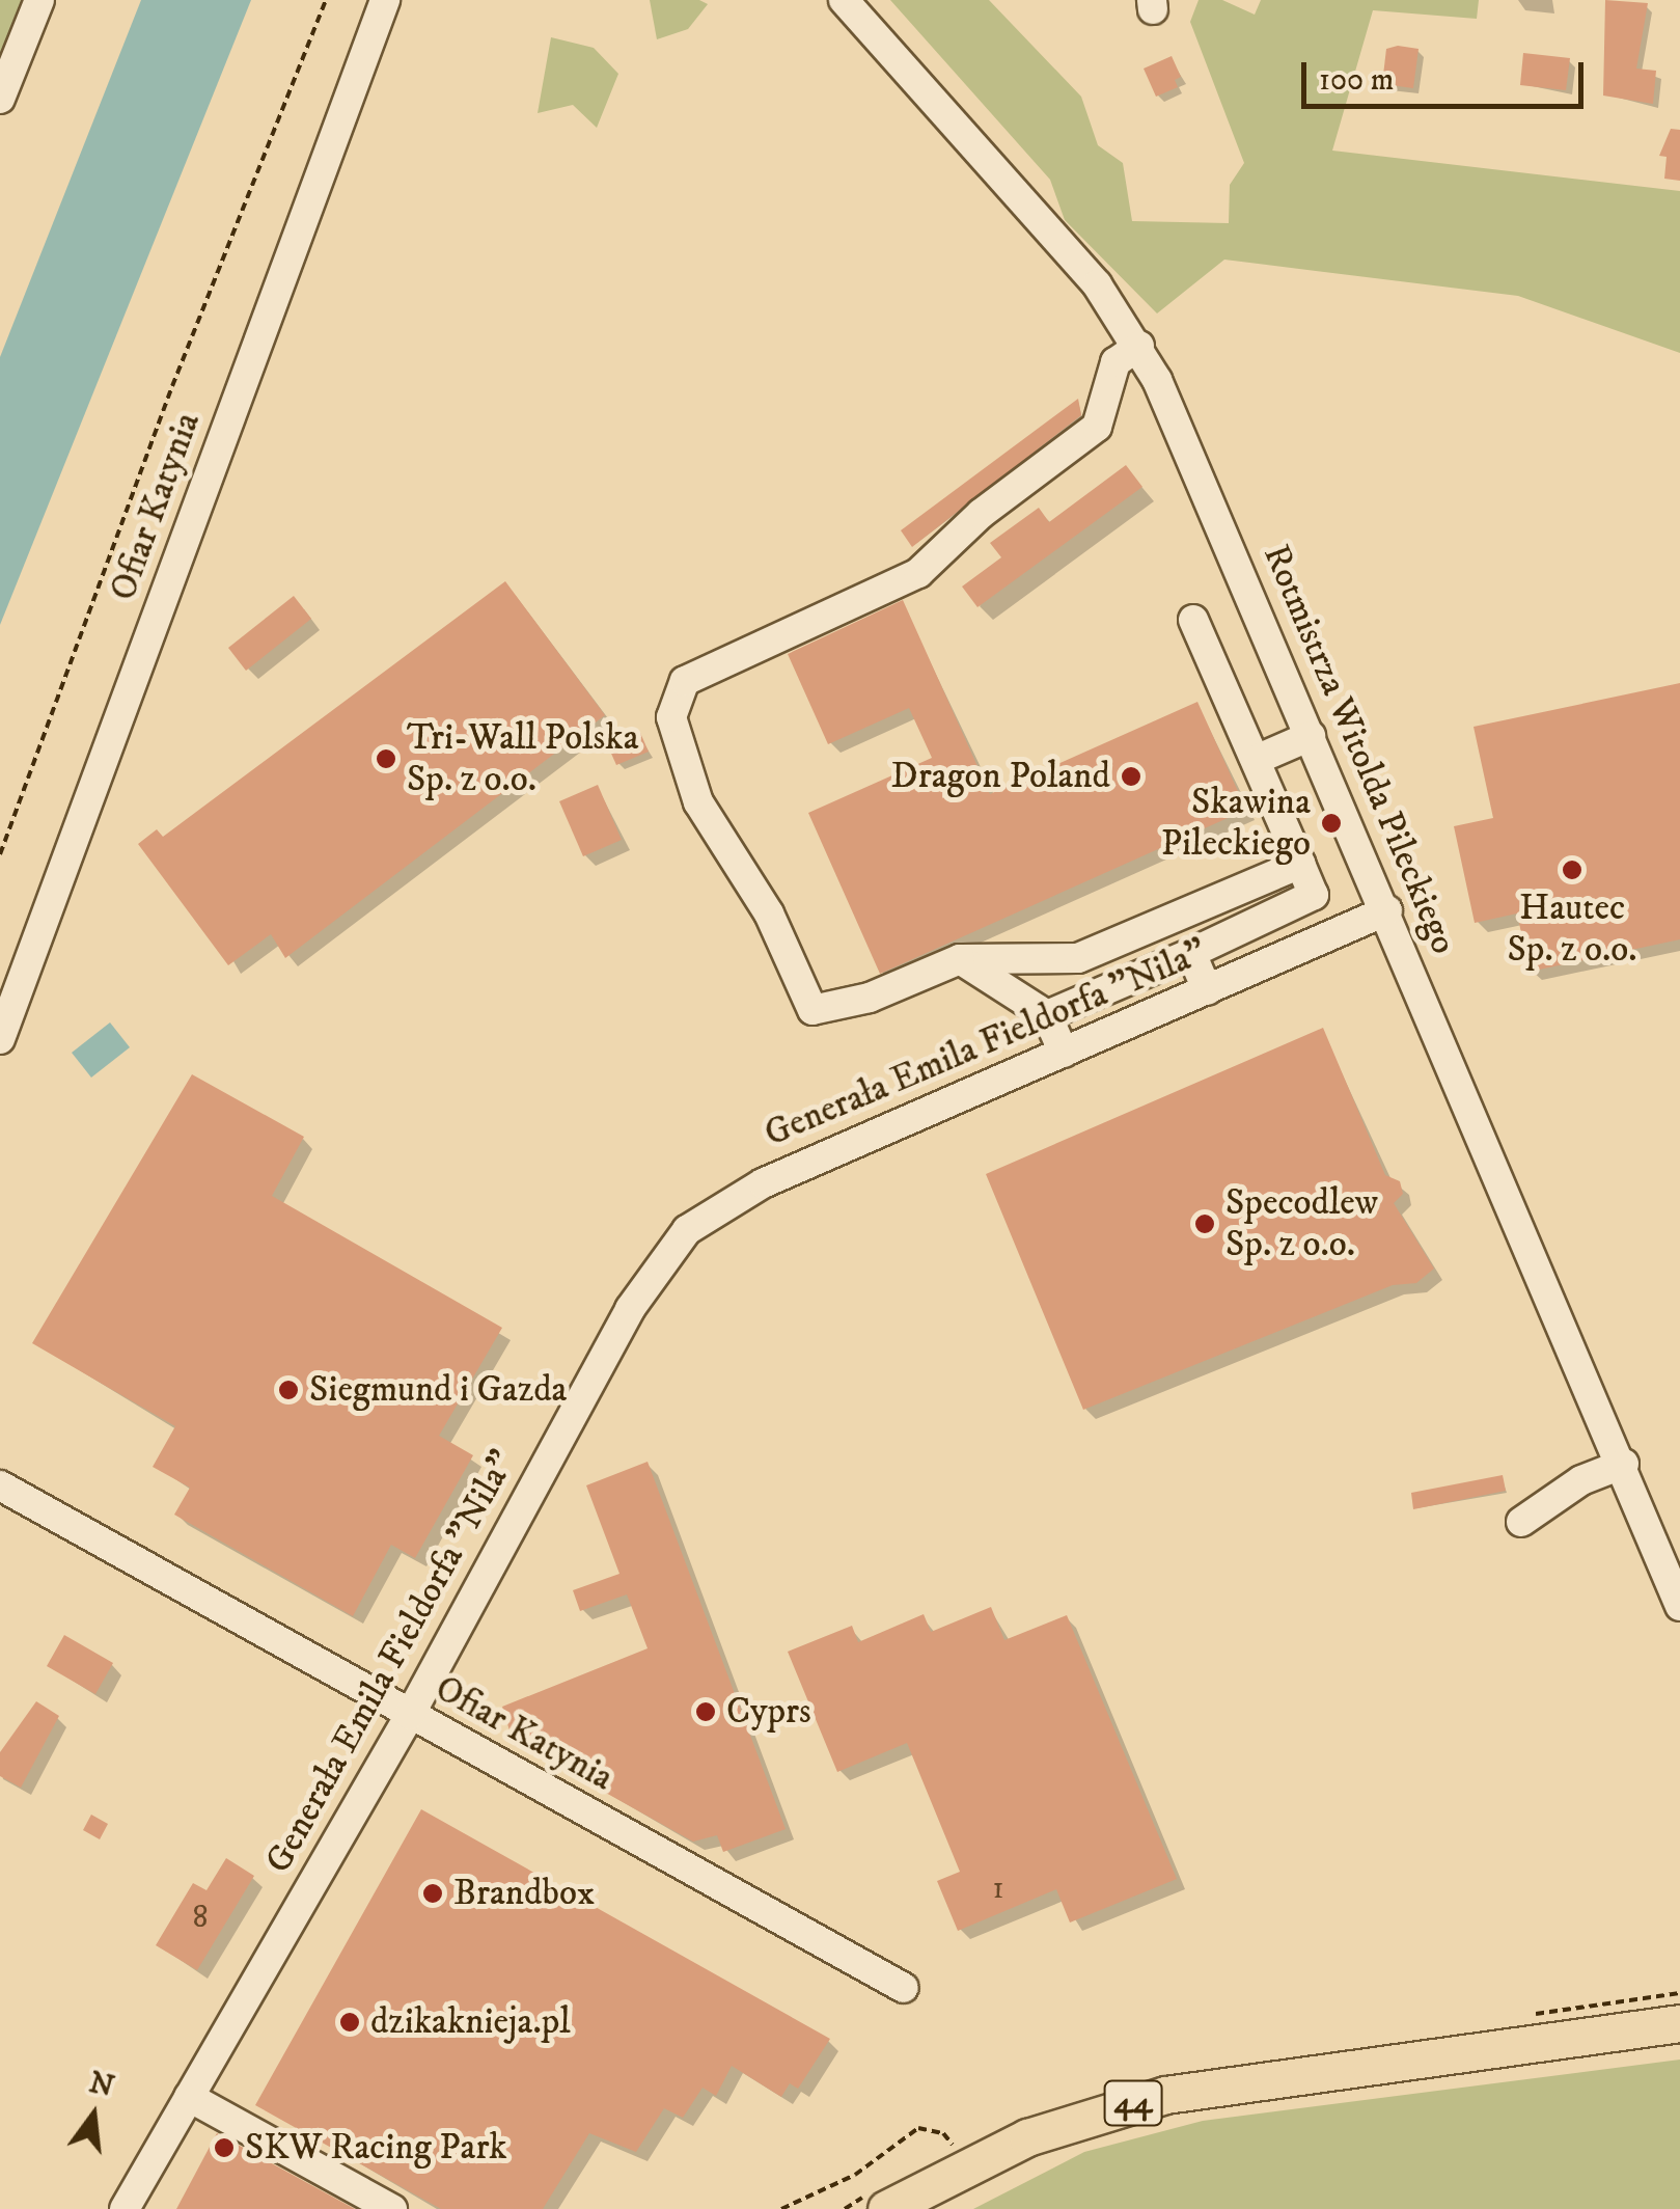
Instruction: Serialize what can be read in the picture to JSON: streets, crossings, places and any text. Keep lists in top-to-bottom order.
{
  "streets": {
    "main road": ["44"],
    "street": ["Ofiar Katynia", "Rotmistrza Witolda Pileckiego", "Generała Emila Fieldorfa \"Nila\""]
  },
  "crossings": [
    ["Ofiar Katynia", "Generała Emila Fieldorfa \"Nila\""],
    ["Rotmistrza Witolda Pileckiego", "Generała Emila Fieldorfa \"Nila\""]
  ],
  "places": [
    "Tri-Wall Polska Sp. z o.o.",
    "Dragon Poland",
    "Skawina Pileckiego",
    "Hautec Sp. z o.o.",
    "Specodlew Sp. z o.o.",
    "Siegmund i Gazda",
    "Cyprs",
    "Brandbox",
    "dzikaknieja.pl",
    "SKW Racing Park"
  ],
  "house_numbers": ["1", "8"],
  "scale_bar": "100 m",
  "north": "top"
}
